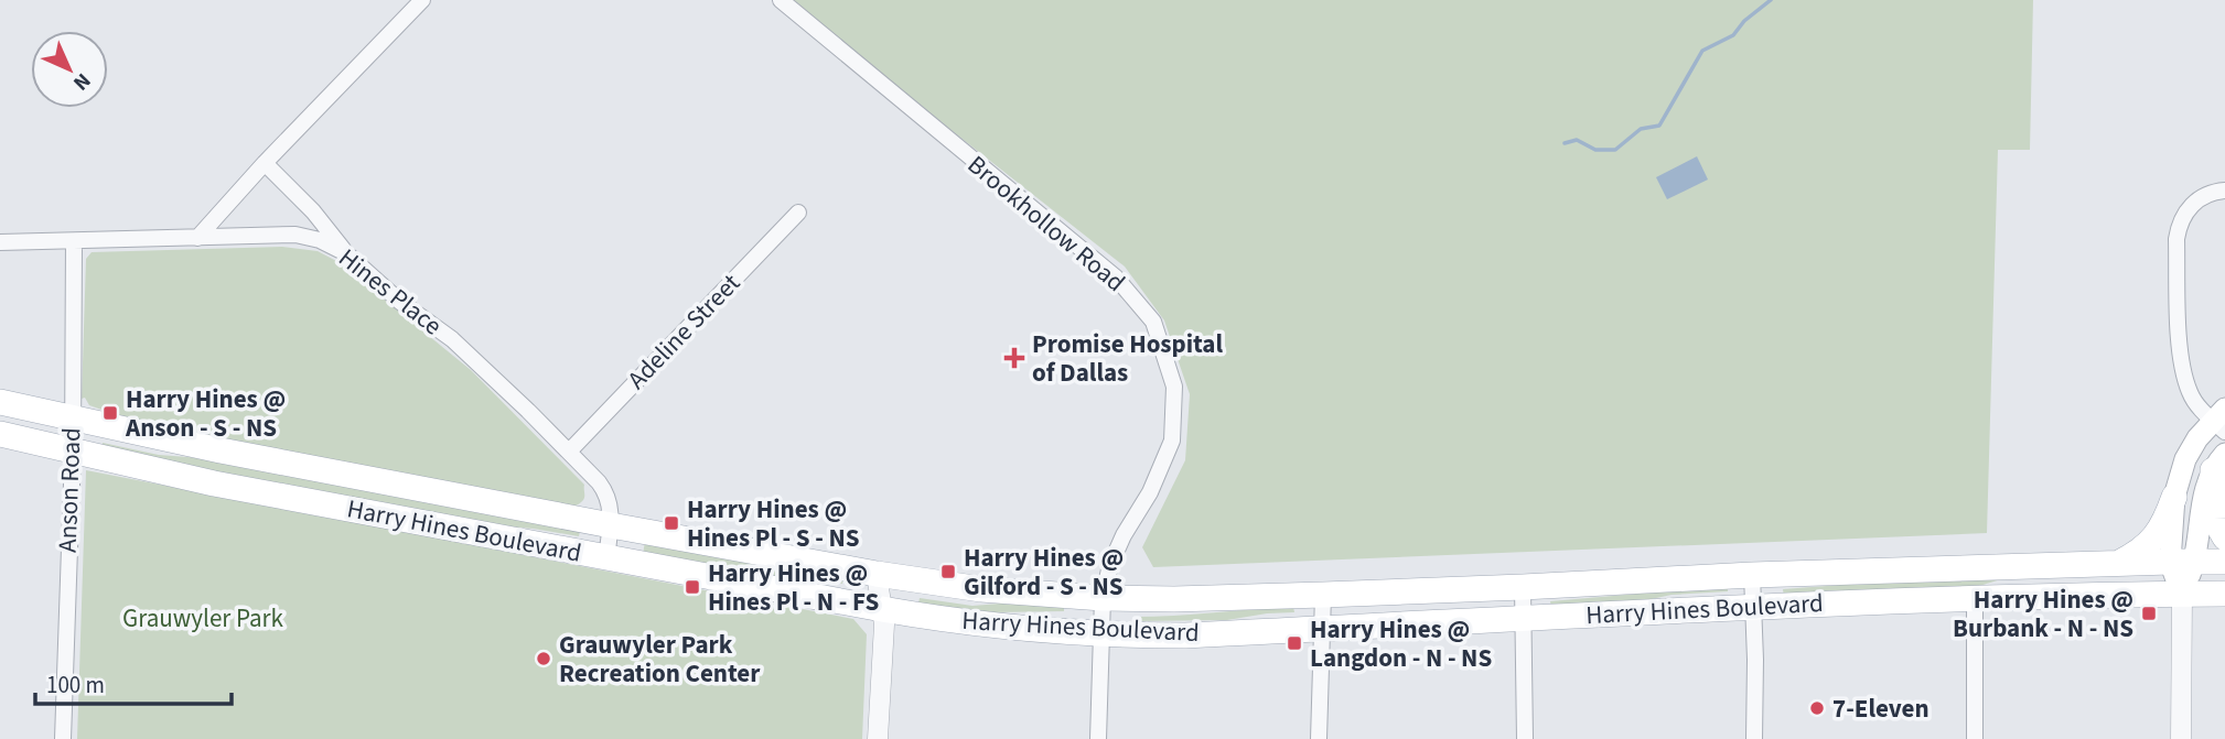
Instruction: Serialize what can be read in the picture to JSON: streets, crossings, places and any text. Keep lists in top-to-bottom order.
{
  "streets": {
    "main road": ["Harry Hines Boulevard"],
    "street": [
      "Brookhollow Road",
      "Hines Place",
      "Adeline Street",
      "Anson Road"
    ]
  },
  "crossings": [
    ["Brookhollow Road", "Harry Hines Boulevard"],
    ["Hines Place", "Adeline Street"],
    ["Hines Place", "Anson Road"],
    ["Hines Place", "Harry Hines Boulevard"],
    ["Anson Road", "Harry Hines Boulevard"]
  ],
  "parks": ["Grauwyler Park"],
  "places": {
    "health": ["Promise Hospital of Dallas"],
    "transit": [
      "Harry Hines @ Anson - S - NS",
      "Harry Hines @ Hines Pl - S - NS",
      "Harry Hines @ Gilford - S - NS",
      "Harry Hines @ Hines Pl - N - FS",
      "Harry Hines @ Burbank - N - NS",
      "Harry Hines @ Langdon - N - NS"
    ],
    "other": ["Grauwyler Park Recreation Center", "7-Eleven"]
  },
  "scale_bar": "100 m",
  "north": "bottom right"
}
